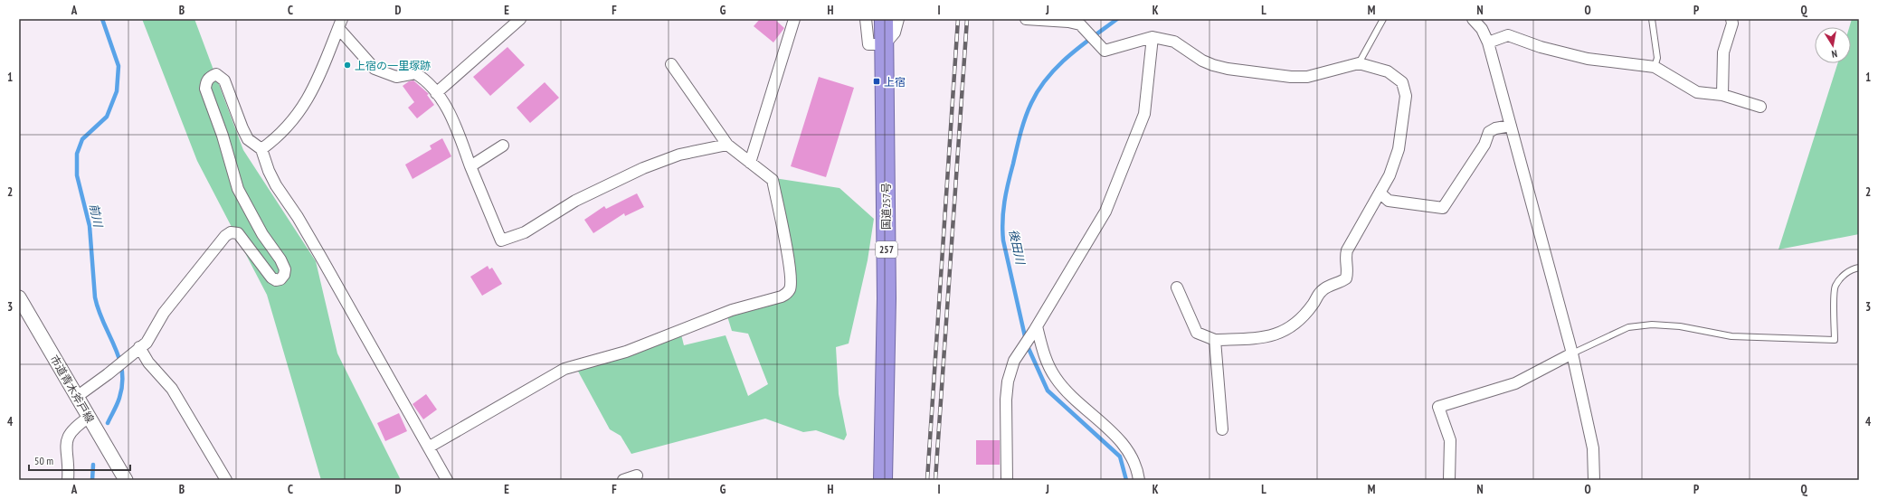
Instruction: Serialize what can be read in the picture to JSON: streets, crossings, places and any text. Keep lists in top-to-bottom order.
{
  "streets": {
    "highway": ["国道257号", "257"],
    "street": ["市道青木斧戸線"]
  },
  "water": ["前川", "後田川"],
  "places": {
    "other": ["上宿の一里塚跡"],
    "transit": ["上宿"]
  },
  "scale_bar": "50 m",
  "north": "bottom",
  "grid": {
    "columns": [
      "A",
      "B",
      "C",
      "D",
      "E",
      "F",
      "G",
      "H",
      "I",
      "J",
      "K",
      "L",
      "M",
      "N",
      "O",
      "P",
      "Q"
    ],
    "rows": [
      "1",
      "2",
      "3",
      "4"
    ]
  }
}
